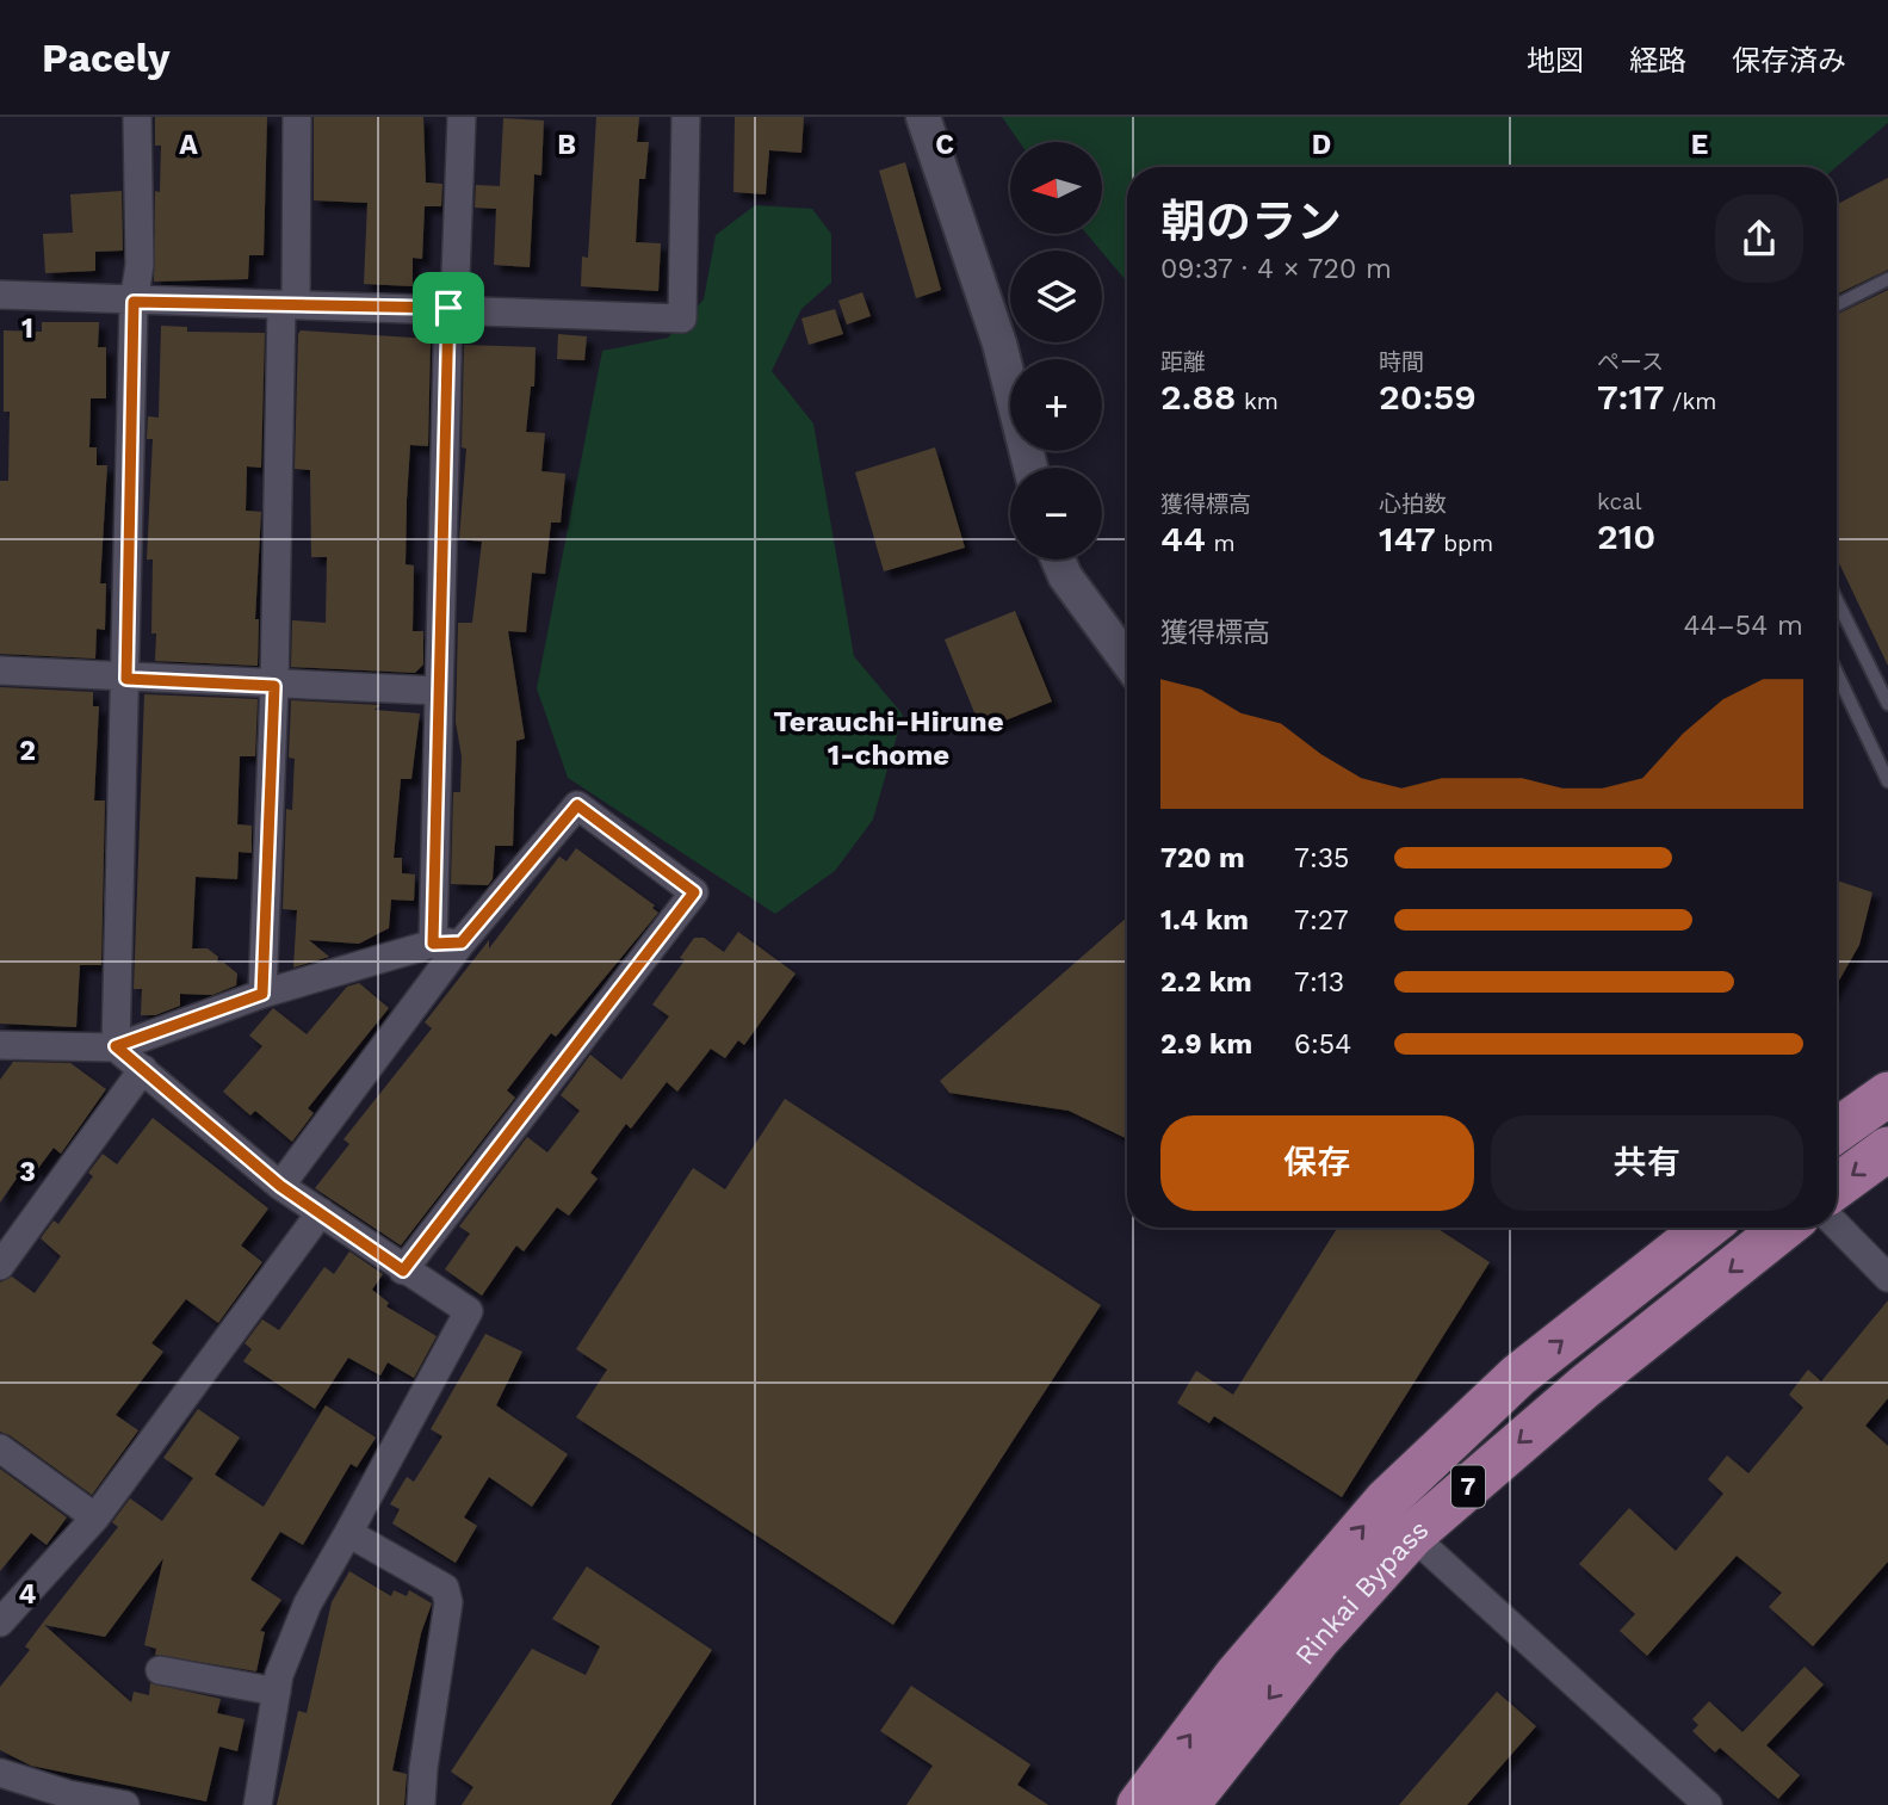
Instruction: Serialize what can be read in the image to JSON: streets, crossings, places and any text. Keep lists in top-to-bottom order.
{
  "streets": {
    "highway": ["7", "Rinkai Bypass"]
  },
  "districts": ["Terauchi-Hirune 1-chome"],
  "north": "left",
  "page": {
    "header": "Pacely",
    "nav": ["地図", "経路", "保存済み"],
    "map_buttons": ["+", "−"],
    "heading": ["朝のラン", "09:37 · 4 × 720 m"],
    "stats": [
      ["距離", "2.88 km"],
      ["時間", "20:59"],
      ["ペース", "7:17 /km"],
      ["獲得標高", "44 m"],
      ["心拍数", "147 bpm"],
      ["kcal", "210"]
    ],
    "chart": ["獲得標高", "44–54 m"],
    "list": [
      {
        "name": "720 m",
        "note": "7:35"
      },
      {
        "name": "1.4 km",
        "note": "7:27"
      },
      {
        "name": "2.2 km",
        "note": "7:13"
      },
      {
        "name": "2.9 km",
        "note": "6:54"
      }
    ],
    "buttons": ["保存", "共有"]
  },
  "grid": {
    "columns": [
      "A",
      "B",
      "C",
      "D",
      "E"
    ],
    "rows": [
      "1",
      "2",
      "3",
      "4"
    ]
  }
}
